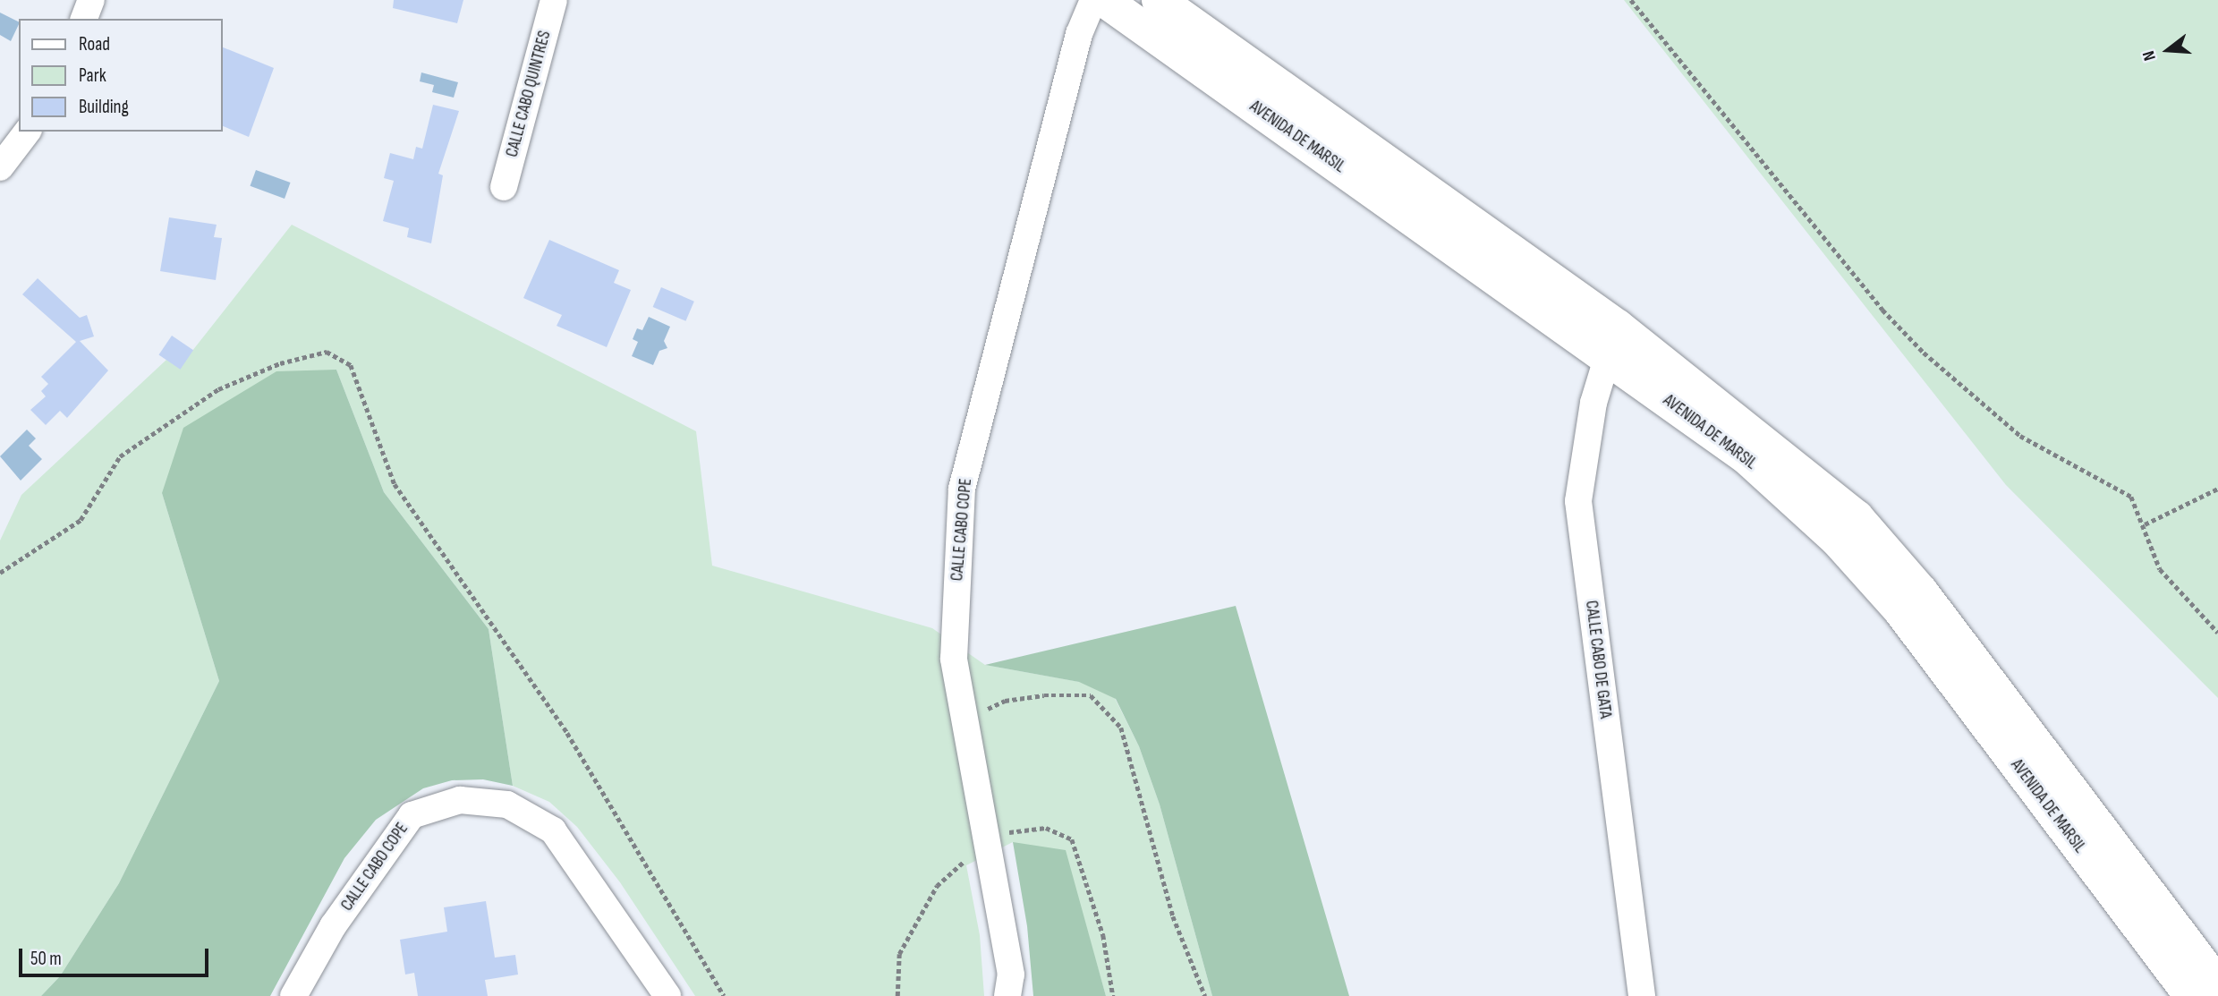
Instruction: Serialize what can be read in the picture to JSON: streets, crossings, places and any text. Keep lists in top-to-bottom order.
{
  "streets": {
    "street": [
      "CALLE CABO QUINTRES",
      "AVENIDA DE MARSIL",
      "CALLE CABO COPE",
      "CALLE CABO DE GATA"
    ]
  },
  "crossings": [
    ["AVENIDA DE MARSIL", "CALLE CABO DE GATA"]
  ],
  "legend": ["Road", "Park", "Building"],
  "scale_bar": "50 m",
  "north": "left"
}
